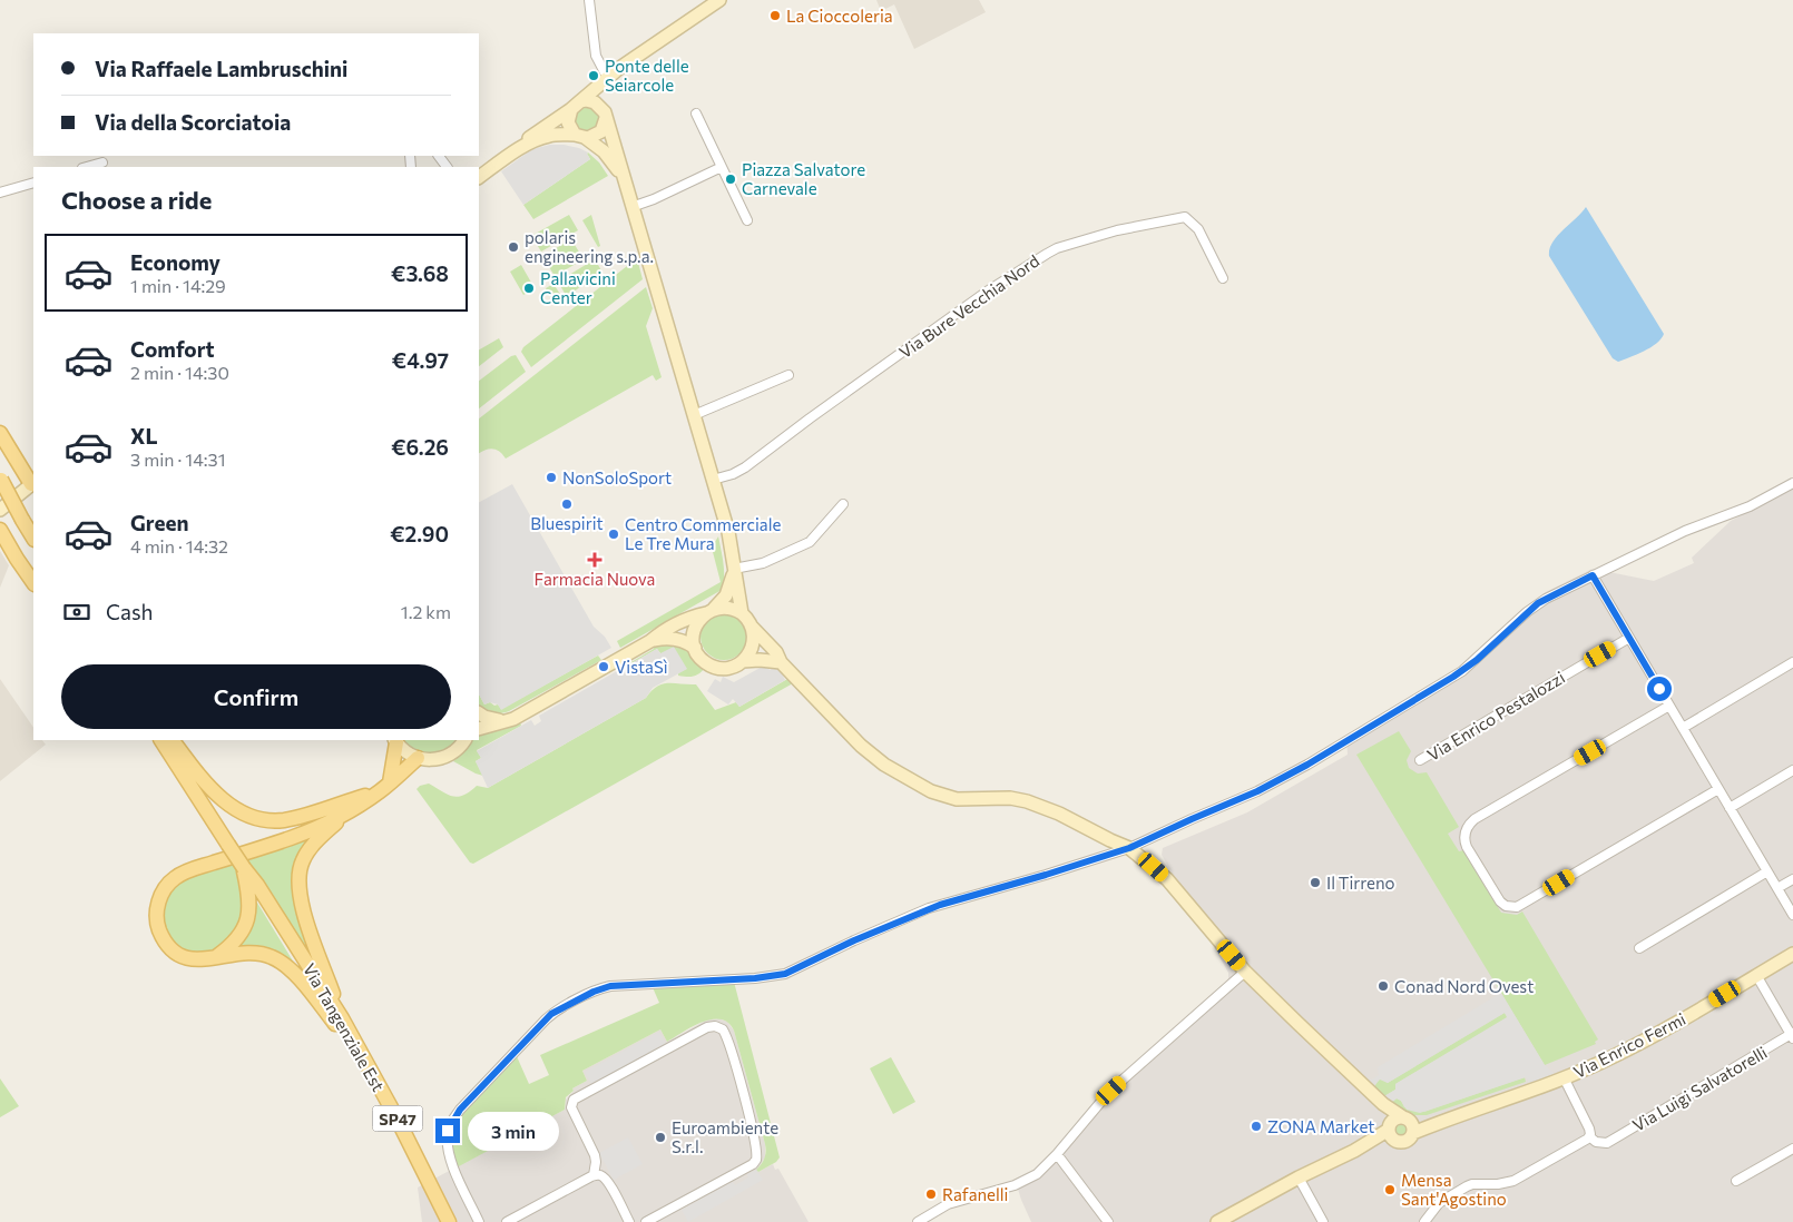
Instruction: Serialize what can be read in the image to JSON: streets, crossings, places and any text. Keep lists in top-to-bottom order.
{
  "streets": {
    "main road": ["Via Tangenziale Est", "SP47"],
    "street": [
      "Via Bure Vecchia Nord",
      "Via Enrico Pestalozzi",
      "Via Enrico Fermi",
      "Via Luigi Salvatorelli"
    ]
  },
  "places": {
    "other": [
      "La Cioccoleria",
      "Ponte delle Seiarcole",
      "Piazza Salvatore Carnevale",
      "polaris engineering s.p.a.",
      "Pallavicini Center",
      "NonSoloSport",
      "Bluespirit",
      "Centro Commerciale Le Tre Mura",
      "VistaSì",
      "Il Tirreno",
      "Conad Nord Ovest",
      "ZONA Market",
      "Euroambiente S.r.l.",
      "Mensa Sant'Agostino",
      "Rafanelli"
    ],
    "health": ["Farmacia Nuova"]
  },
  "page": {
    "banner": ["Via Raffaele Lambruschini", "Via della Scorciatoia"],
    "heading": "Choose a ride",
    "list": [
      {
        "name": "Economy",
        "note": "1 min · 14:29",
        "value": "€3.68"
      },
      {
        "name": "Comfort",
        "note": "2 min · 14:30",
        "value": "€4.97"
      },
      {
        "name": "XL",
        "note": "3 min · 14:31",
        "value": "€6.26"
      },
      {
        "name": "Green",
        "note": "4 min · 14:32",
        "value": "€2.90"
      }
    ],
    "pay": ["Cash", "1.2 km"],
    "buttons": "Confirm",
    "bubble": "3 min"
  }
}
